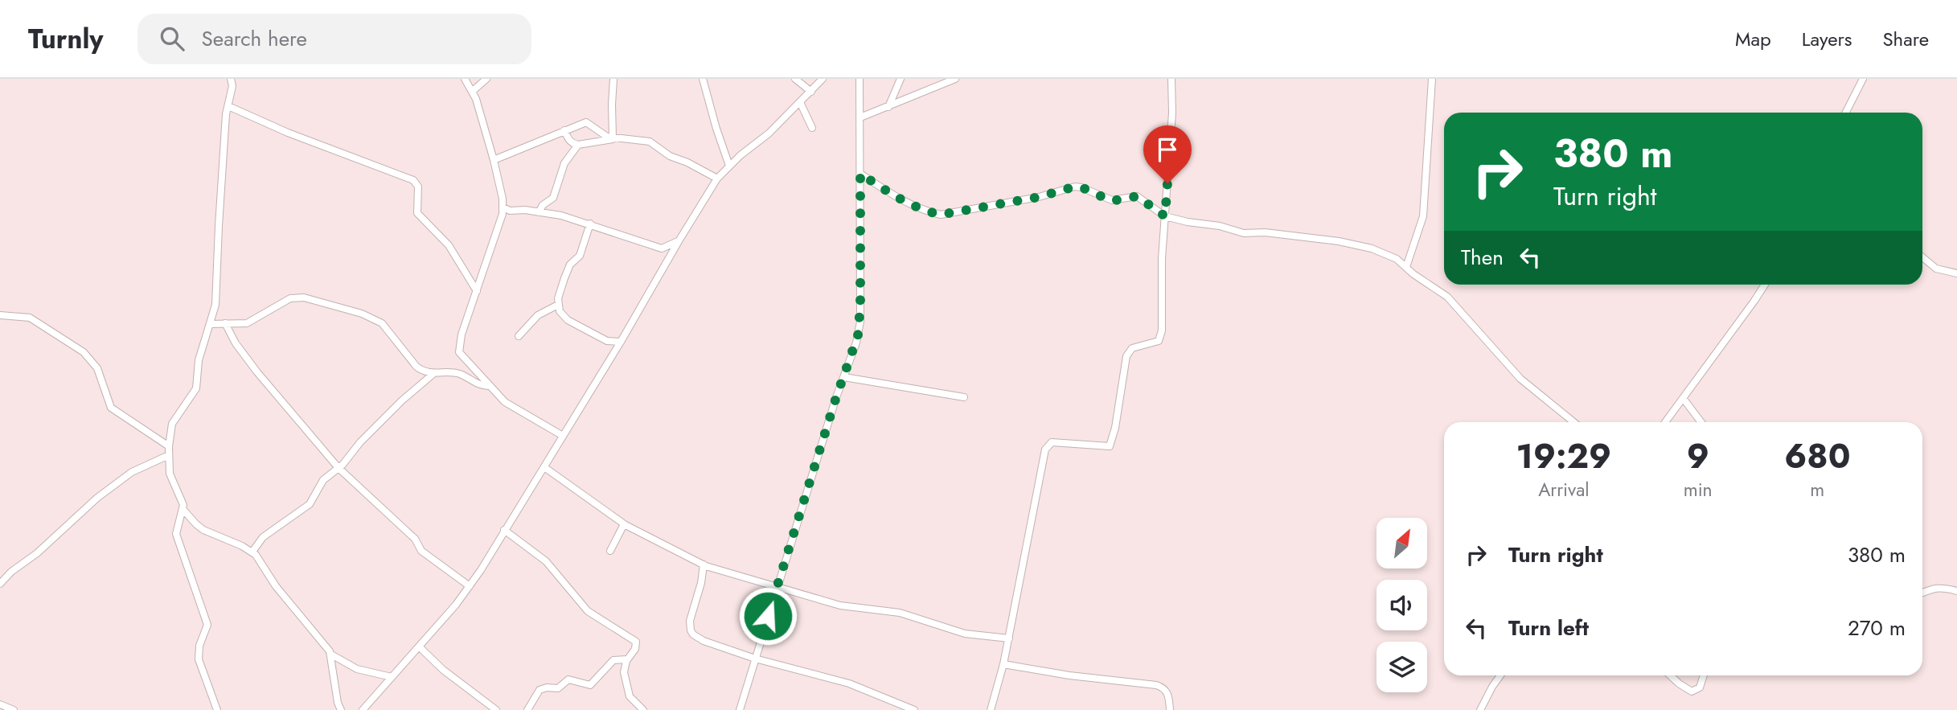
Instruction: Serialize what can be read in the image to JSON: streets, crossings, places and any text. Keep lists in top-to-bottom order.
{
  "north": "top right",
  "page": {
    "header": "Turnly",
    "search": "Search here",
    "nav": ["Map", "Layers", "Share"],
    "turn": ["380 m", "Turn right"],
    "then": "Then",
    "eta": [
      "19:29",
      "Arrival",
      "9",
      "min",
      "680",
      "m"
    ],
    "list": [
      {
        "name": "Turn right",
        "value": "380 m"
      },
      {
        "name": "Turn left",
        "value": "270 m"
      }
    ]
  }
}
